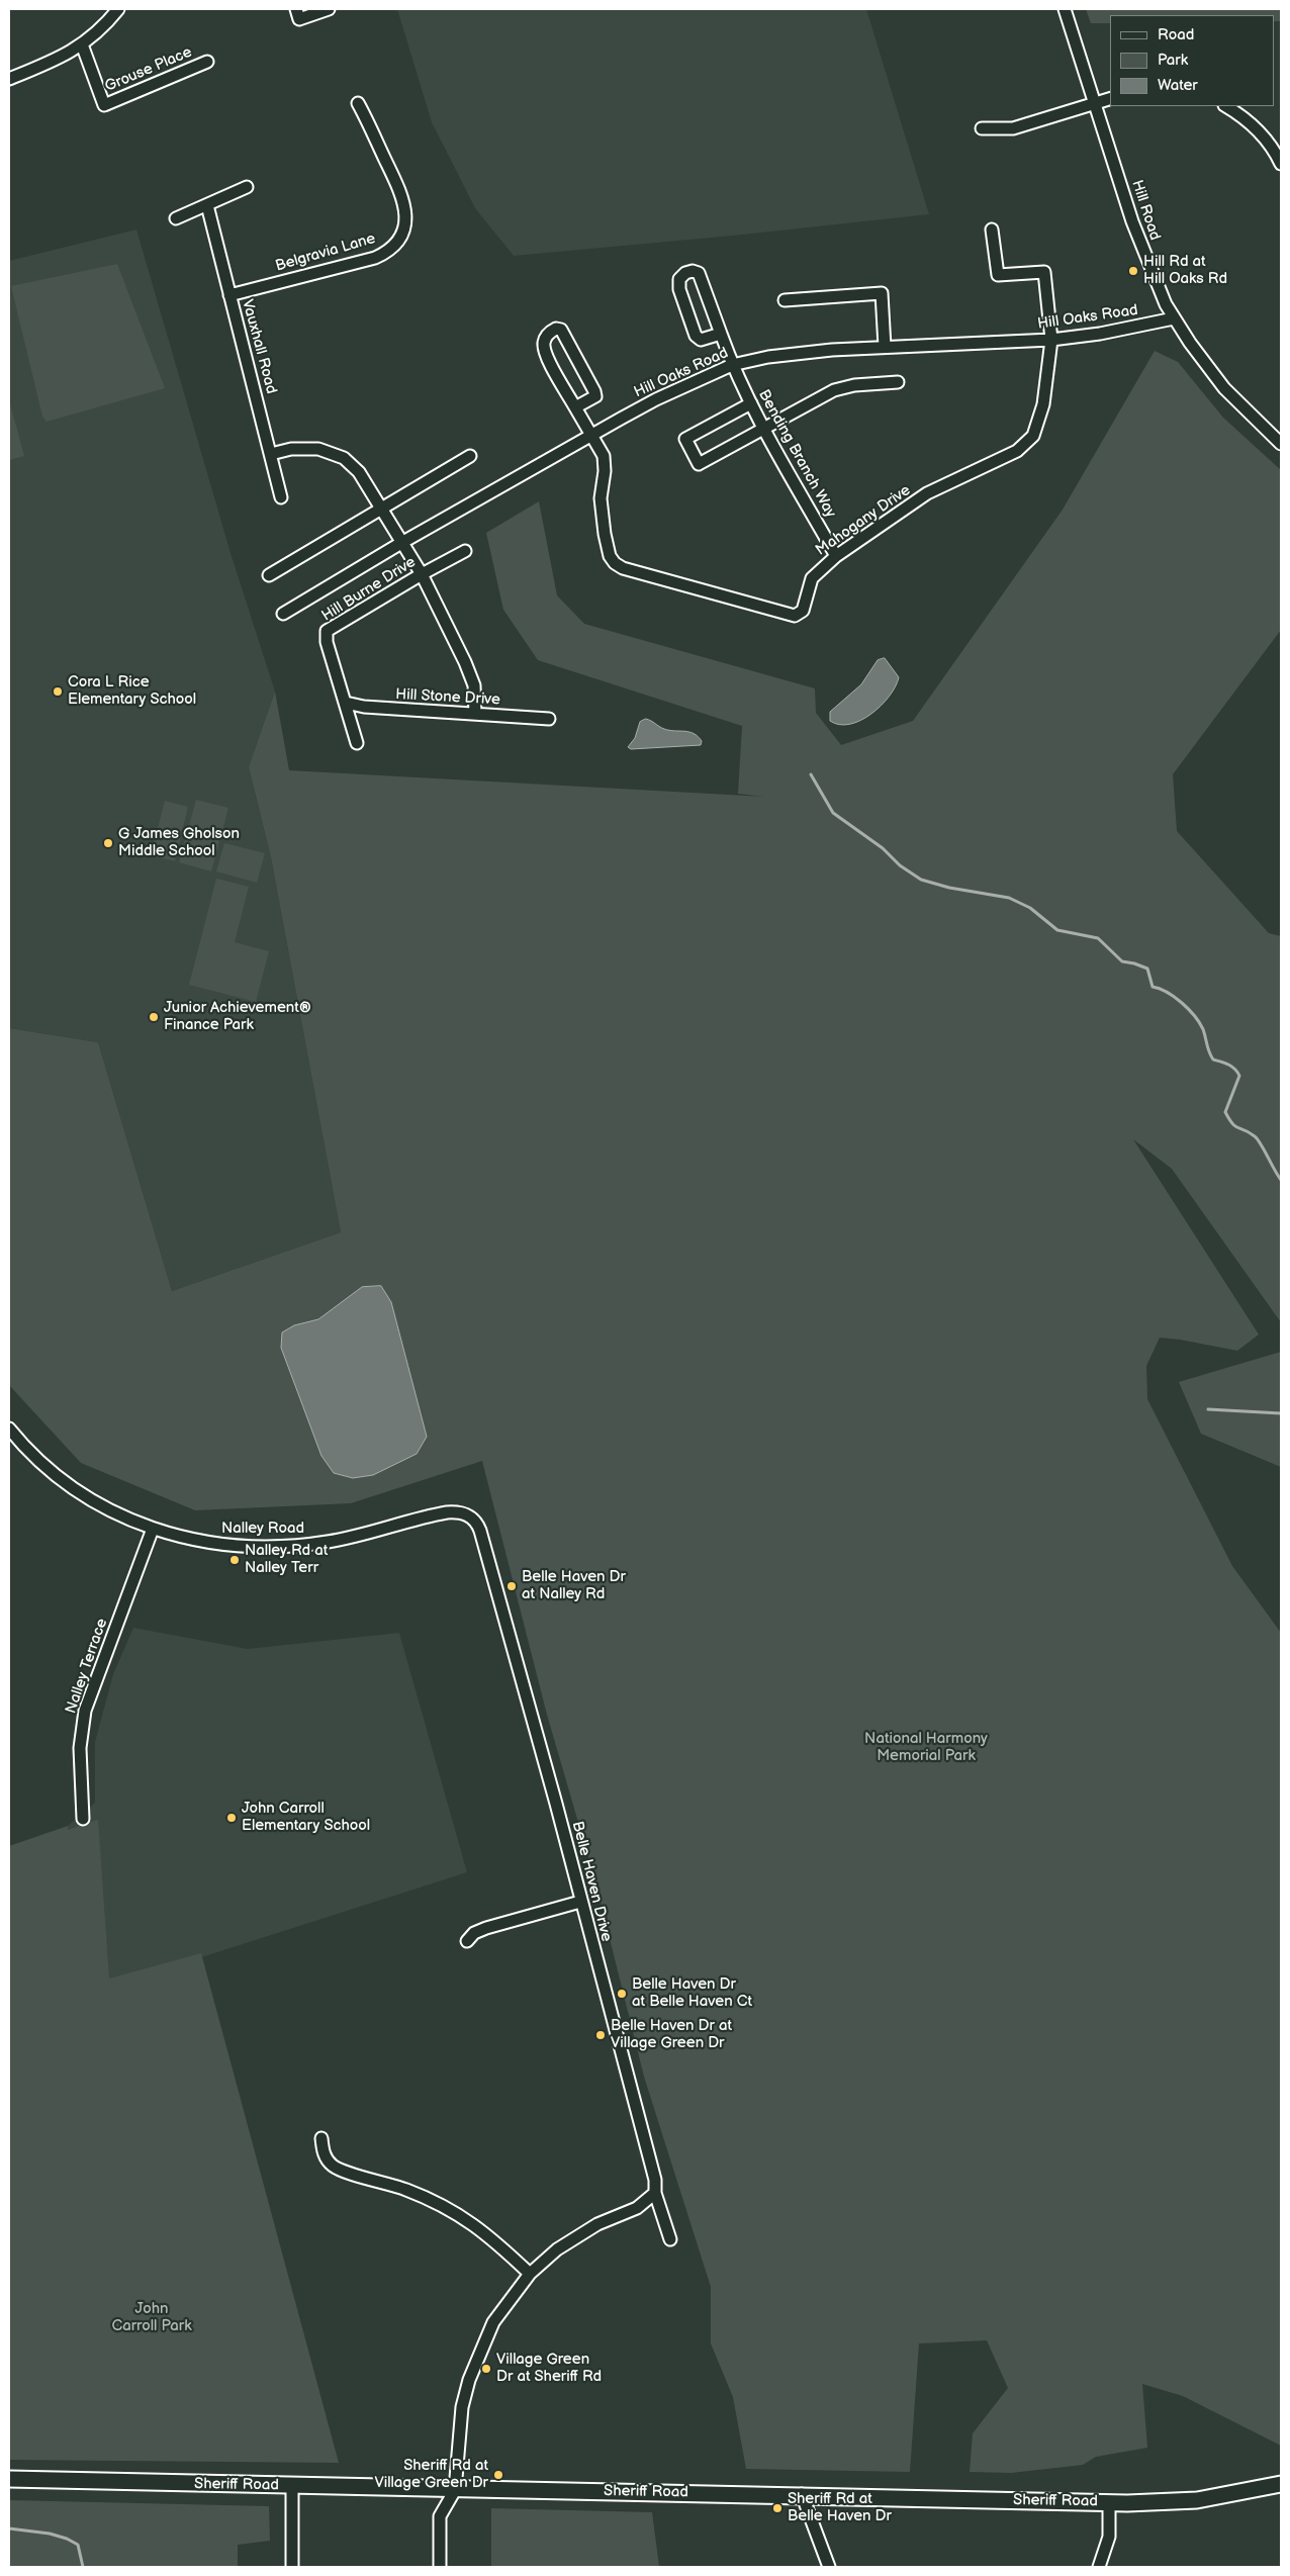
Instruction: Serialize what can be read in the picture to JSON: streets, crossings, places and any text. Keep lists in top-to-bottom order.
{
  "streets": {
    "main road": ["Sheriff Road"],
    "street": [
      "Grouse Place",
      "Hill Road",
      "Belgravia Lane",
      "Hill Oaks Road",
      "Vauxhall Road",
      "Bending Branch Way",
      "Mahogany Drive",
      "Hill Burne Drive",
      "Hill Stone Drive",
      "Nalley Road",
      "Nalley Terrace",
      "Belle Haven Drive"
    ]
  },
  "crossings": [
    ["Hill Road", "Hill Oaks Road"],
    ["Belgravia Lane", "Vauxhall Road"],
    ["Hill Oaks Road", "Bending Branch Way"],
    ["Hill Oaks Road", "Mahogany Drive"],
    ["Bending Branch Way", "Mahogany Drive"],
    ["Hill Burne Drive", "Hill Stone Drive"],
    ["Nalley Road", "Nalley Terrace"],
    ["Nalley Road", "Belle Haven Drive"]
  ],
  "parks": ["National Harmony Memorial Park", "John Carroll Park"],
  "places": [
    "Hill Rd at Hill Oaks Rd",
    "Cora L Rice Elementary School",
    "G James Gholson Middle School",
    "Junior Achievement® Finance Park",
    "Nalley Rd at Nalley Terr",
    "Belle Haven Dr at Nalley Rd",
    "John Carroll Elementary School",
    "Belle Haven Dr at Belle Haven Ct",
    "Belle Haven Dr at Village Green Dr",
    "Village Green Dr at Sheriff Rd",
    "Sheriff Rd at Village Green Dr",
    "Sheriff Rd at Belle Haven Dr"
  ],
  "legend": ["Road", "Park", "Water"]
}
